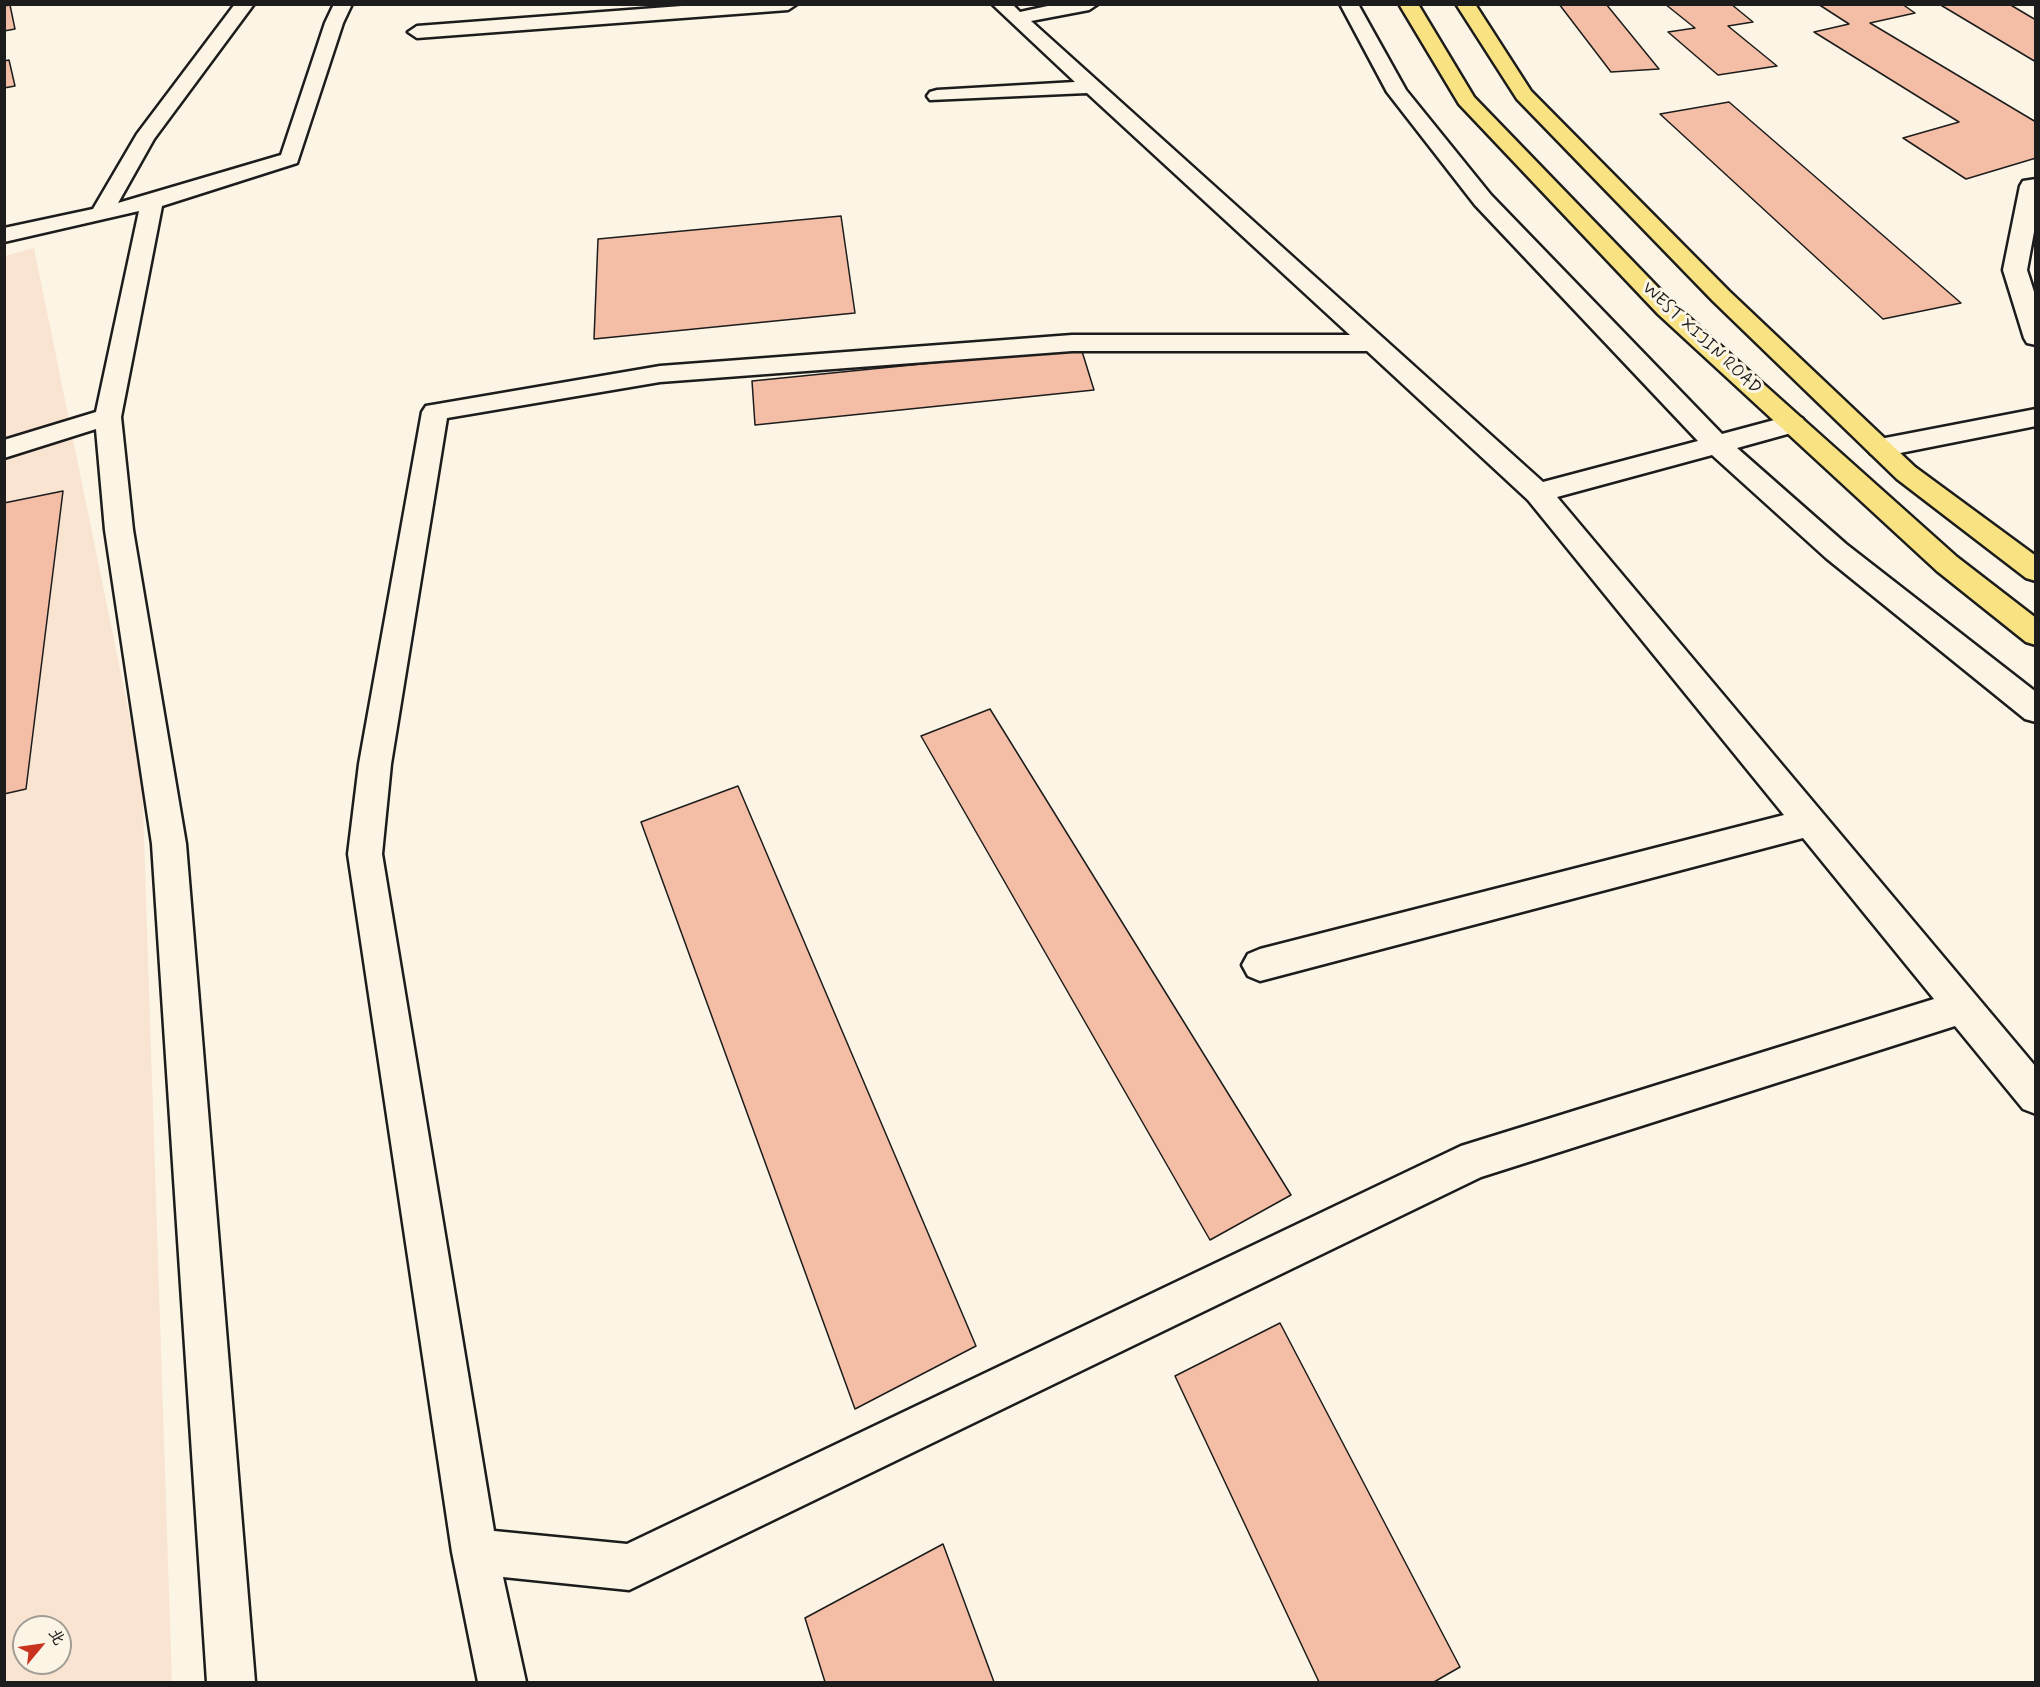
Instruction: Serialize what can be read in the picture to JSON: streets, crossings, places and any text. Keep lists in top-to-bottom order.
{
  "streets": {
    "main road": ["WEST XIJIN ROAD"]
  },
  "north": "top right"
}
